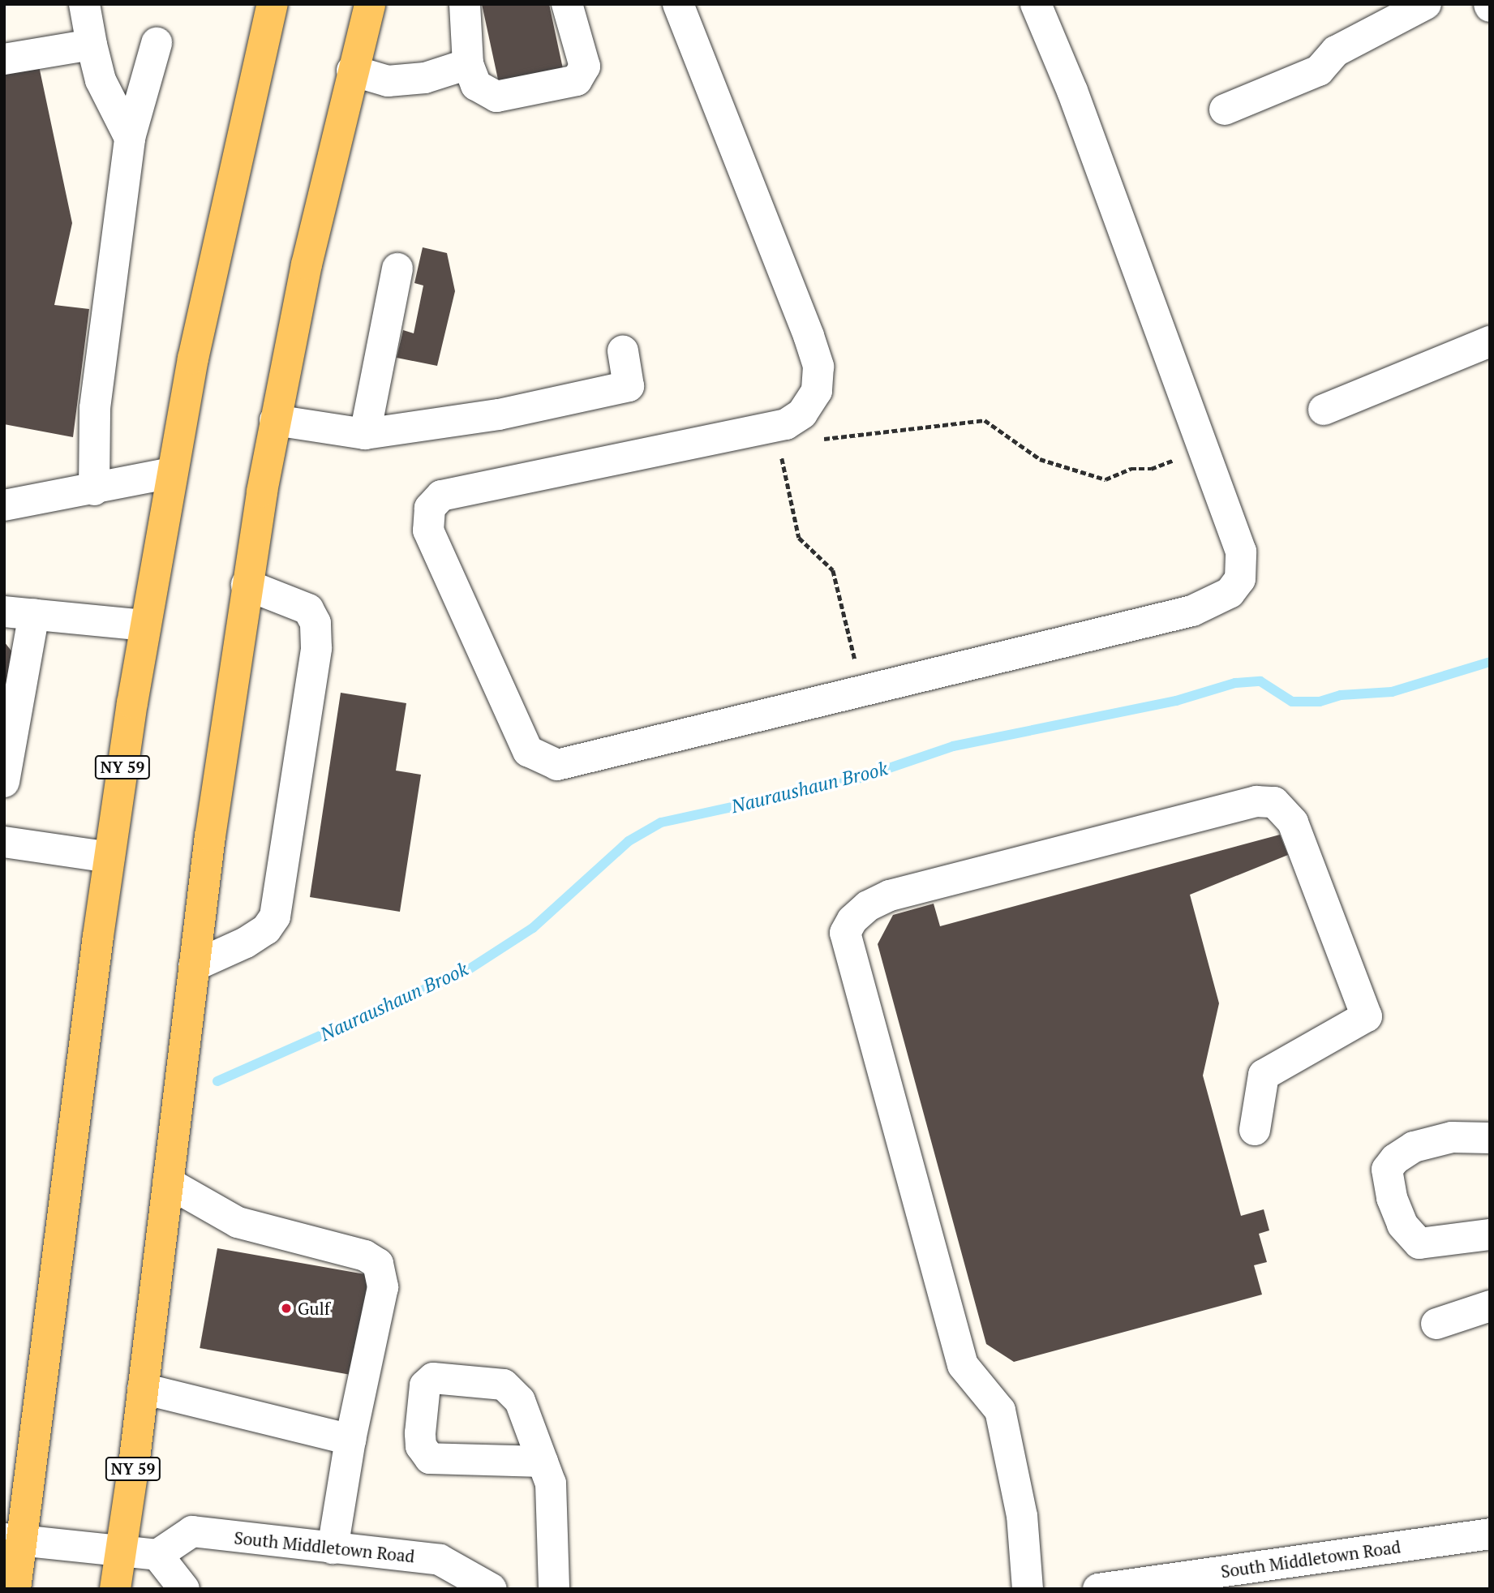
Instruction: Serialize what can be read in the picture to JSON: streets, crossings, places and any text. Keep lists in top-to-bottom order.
{
  "streets": {
    "main road": ["NY 59"],
    "street": ["South Middletown Road"]
  },
  "water": ["Nauraushaun Brook"],
  "places": ["Gulf"]
}
